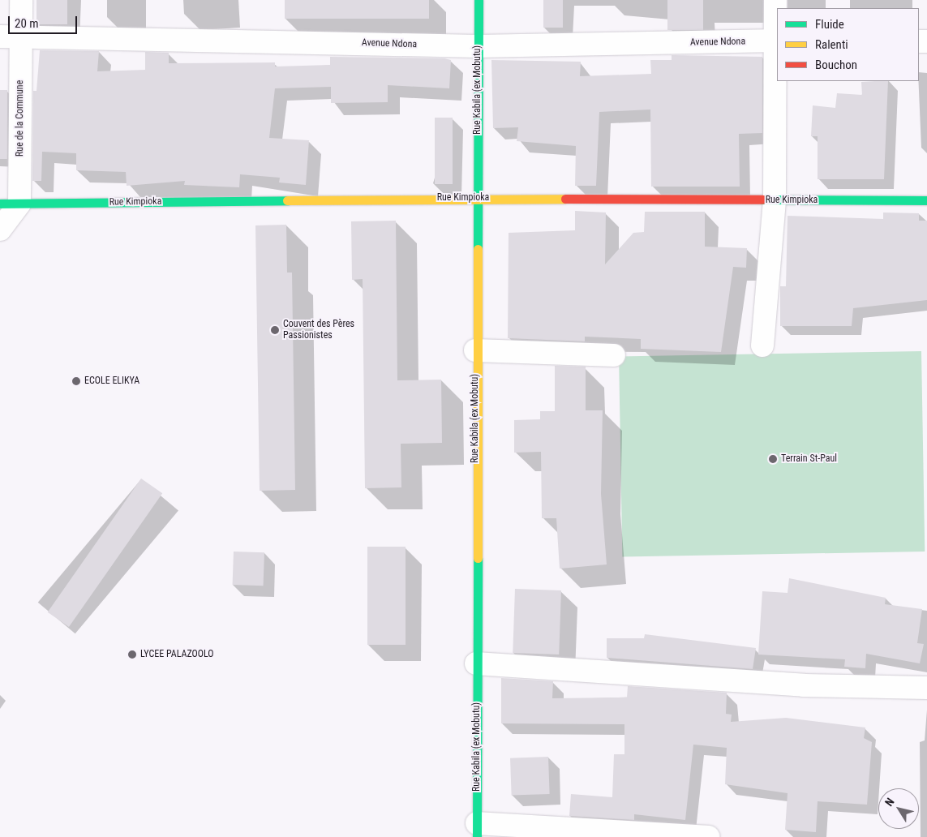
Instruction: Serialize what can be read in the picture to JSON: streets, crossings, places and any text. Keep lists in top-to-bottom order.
{
  "streets": {
    "street": [
      "Avenue Ndona",
      "Rue Kabila (ex Mobutu)",
      "Rue de la Commune",
      "Rue Kimpioka"
    ]
  },
  "crossings": [
    ["Avenue Ndona", "Rue Kabila (ex Mobutu)"],
    ["Avenue Ndona", "Rue de la Commune"],
    ["Rue Kabila (ex Mobutu)", "Rue Kimpioka"],
    ["Rue de la Commune", "Rue Kimpioka"]
  ],
  "places": [
    "Couvent des Pères Passionistes",
    "ECOLE ELIKYA",
    "Terrain St-Paul",
    "LYCEE PALAZOOLO"
  ],
  "legend": ["Fluide", "Ralenti", "Bouchon"],
  "scale_bar": "20 m",
  "north": "top left"
}
